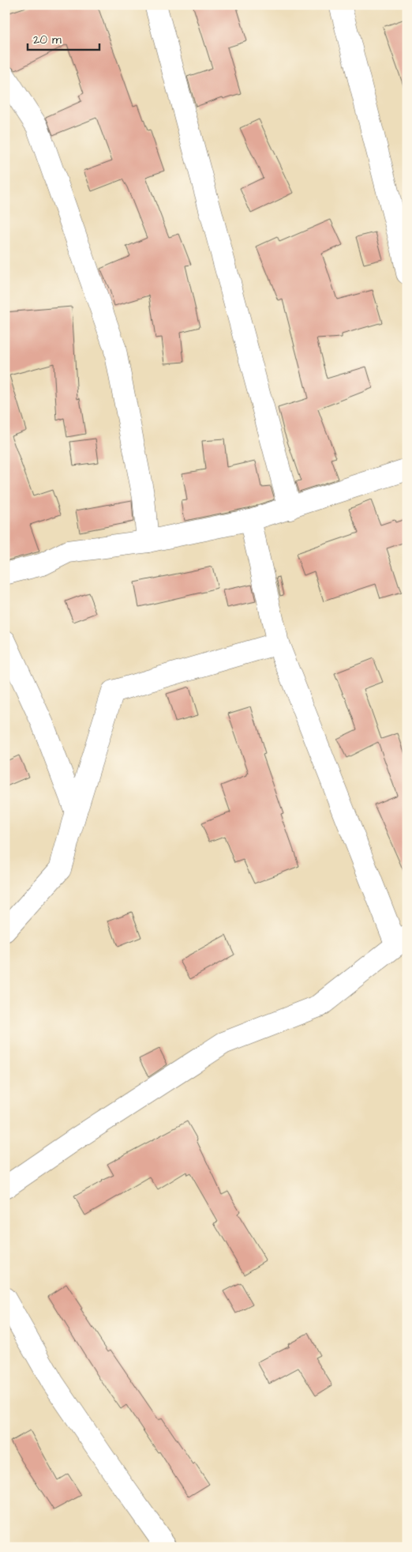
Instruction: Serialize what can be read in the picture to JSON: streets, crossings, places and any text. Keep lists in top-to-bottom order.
{
  "scale_bar": "20 m"
}
